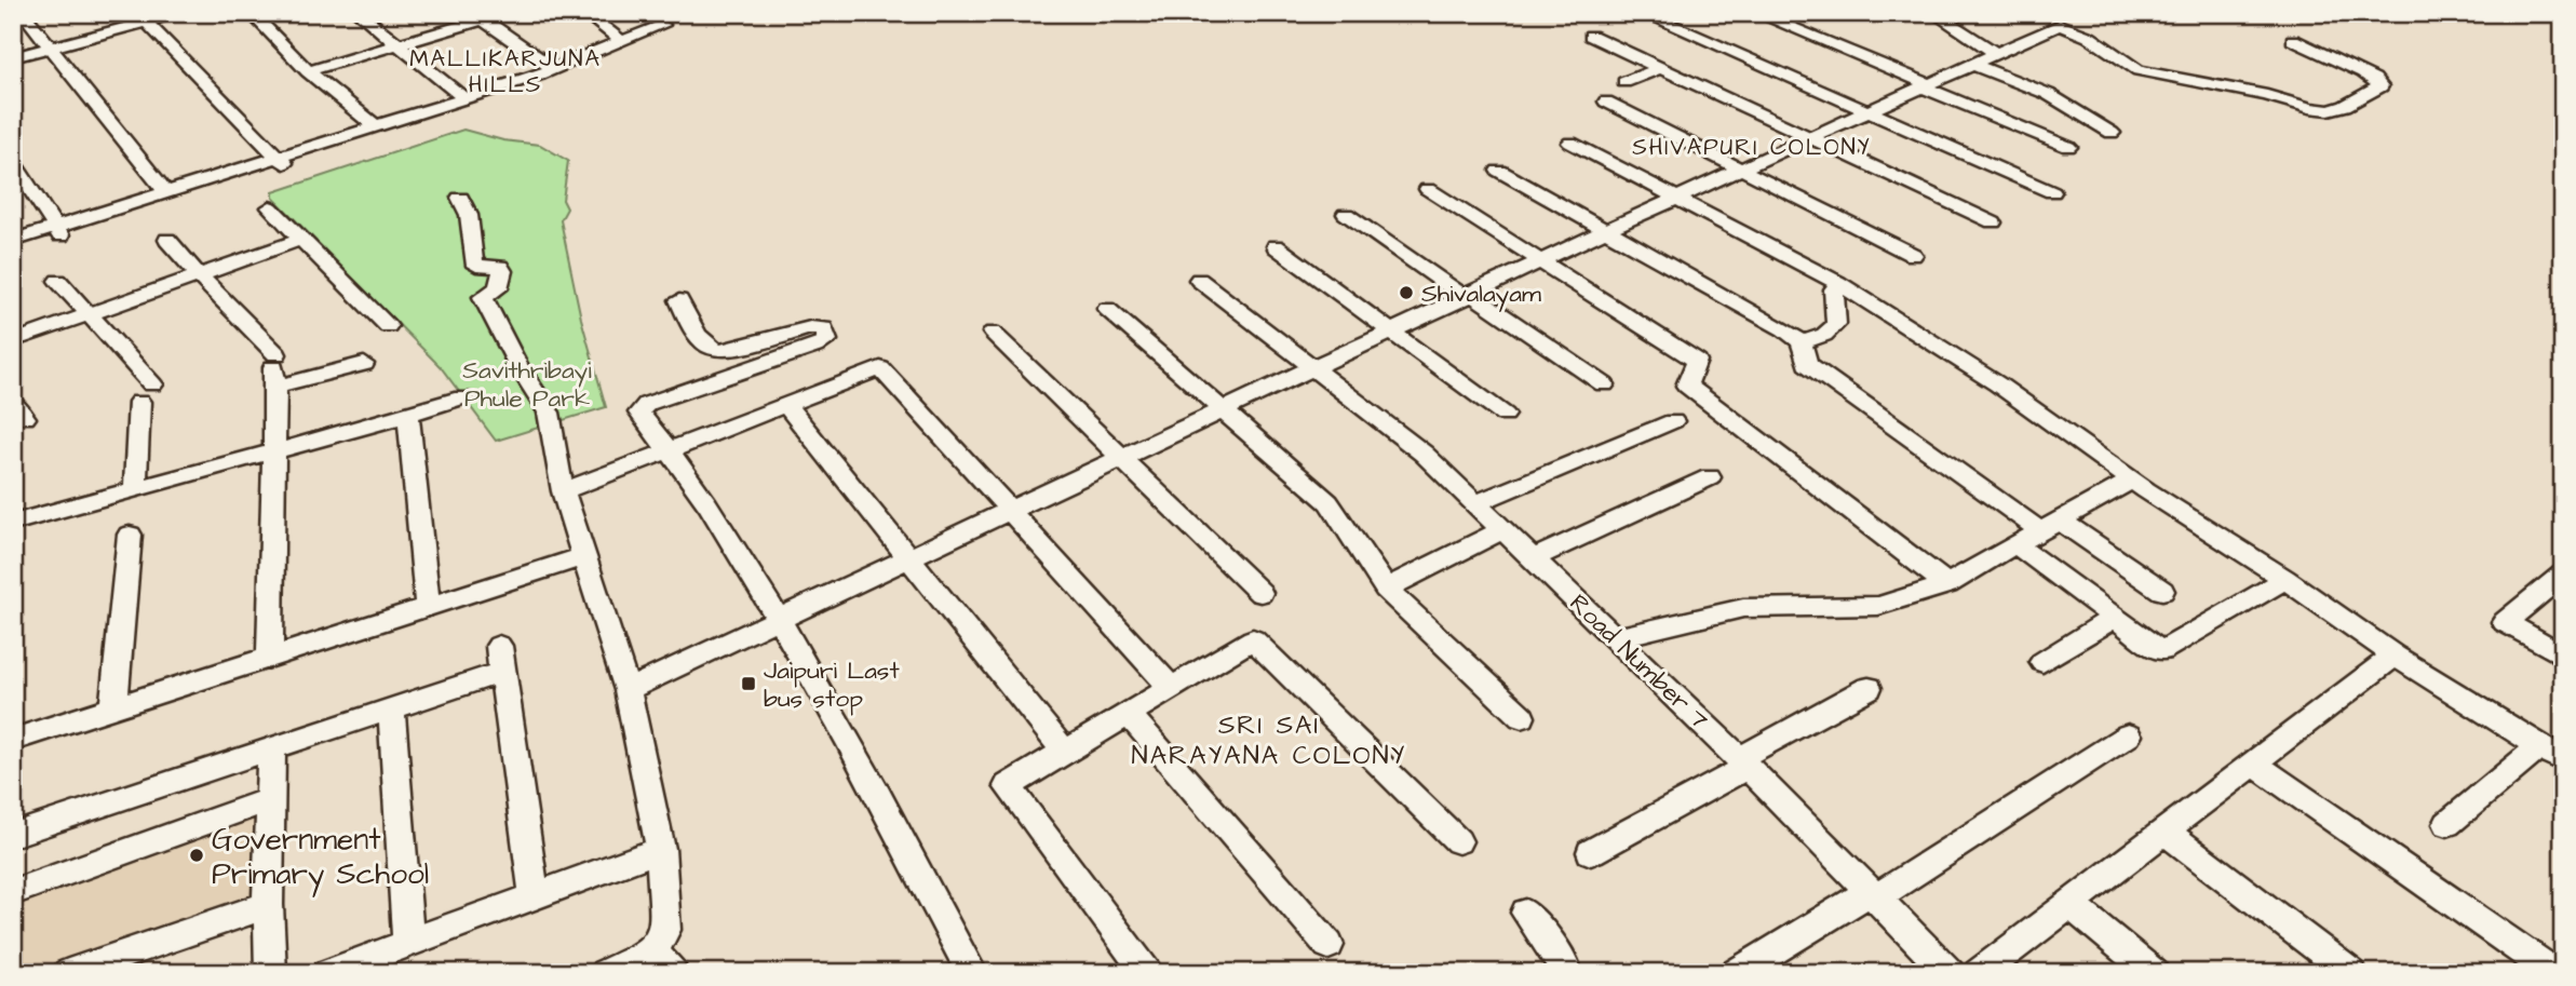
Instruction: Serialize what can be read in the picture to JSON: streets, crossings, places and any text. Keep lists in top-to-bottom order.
{
  "streets": {
    "street": ["Road Number 7"]
  },
  "districts": ["MALLIKARJUNA HILLS", "SHIVAPURI COLONY", "SRI SAI NARAYANA COLONY"],
  "parks": ["Savithribayi Phule Park"],
  "places": {
    "other": ["Shivalayam", "Government Primary School"],
    "transit": ["Jaipuri Last bus stop"]
  }
}
